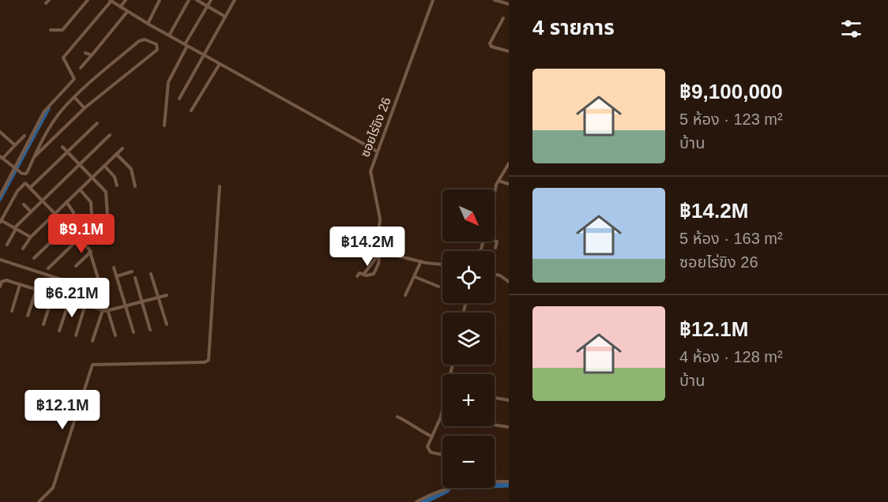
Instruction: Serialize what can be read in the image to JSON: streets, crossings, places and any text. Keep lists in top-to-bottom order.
{
  "streets": {
    "street": ["ซอยไร่ขิง 26"]
  },
  "north": "bottom right",
  "page": {
    "heading": "4 รายการ",
    "list": [
      {
        "name": "฿9,100,000",
        "note": "5 ห้อง · 123 m² · บ้าน"
      },
      {
        "name": "฿14.2M",
        "note": "5 ห้อง · 163 m² · ซอยไร่ขิง 26"
      },
      {
        "name": "฿12.1M",
        "note": "4 ห้อง · 128 m² · บ้าน"
      }
    ],
    "map_buttons": ["+", "−"],
    "price": [
      "฿9.1M",
      "฿14.2M",
      "฿6.21M",
      "฿12.1M"
    ]
  }
}
